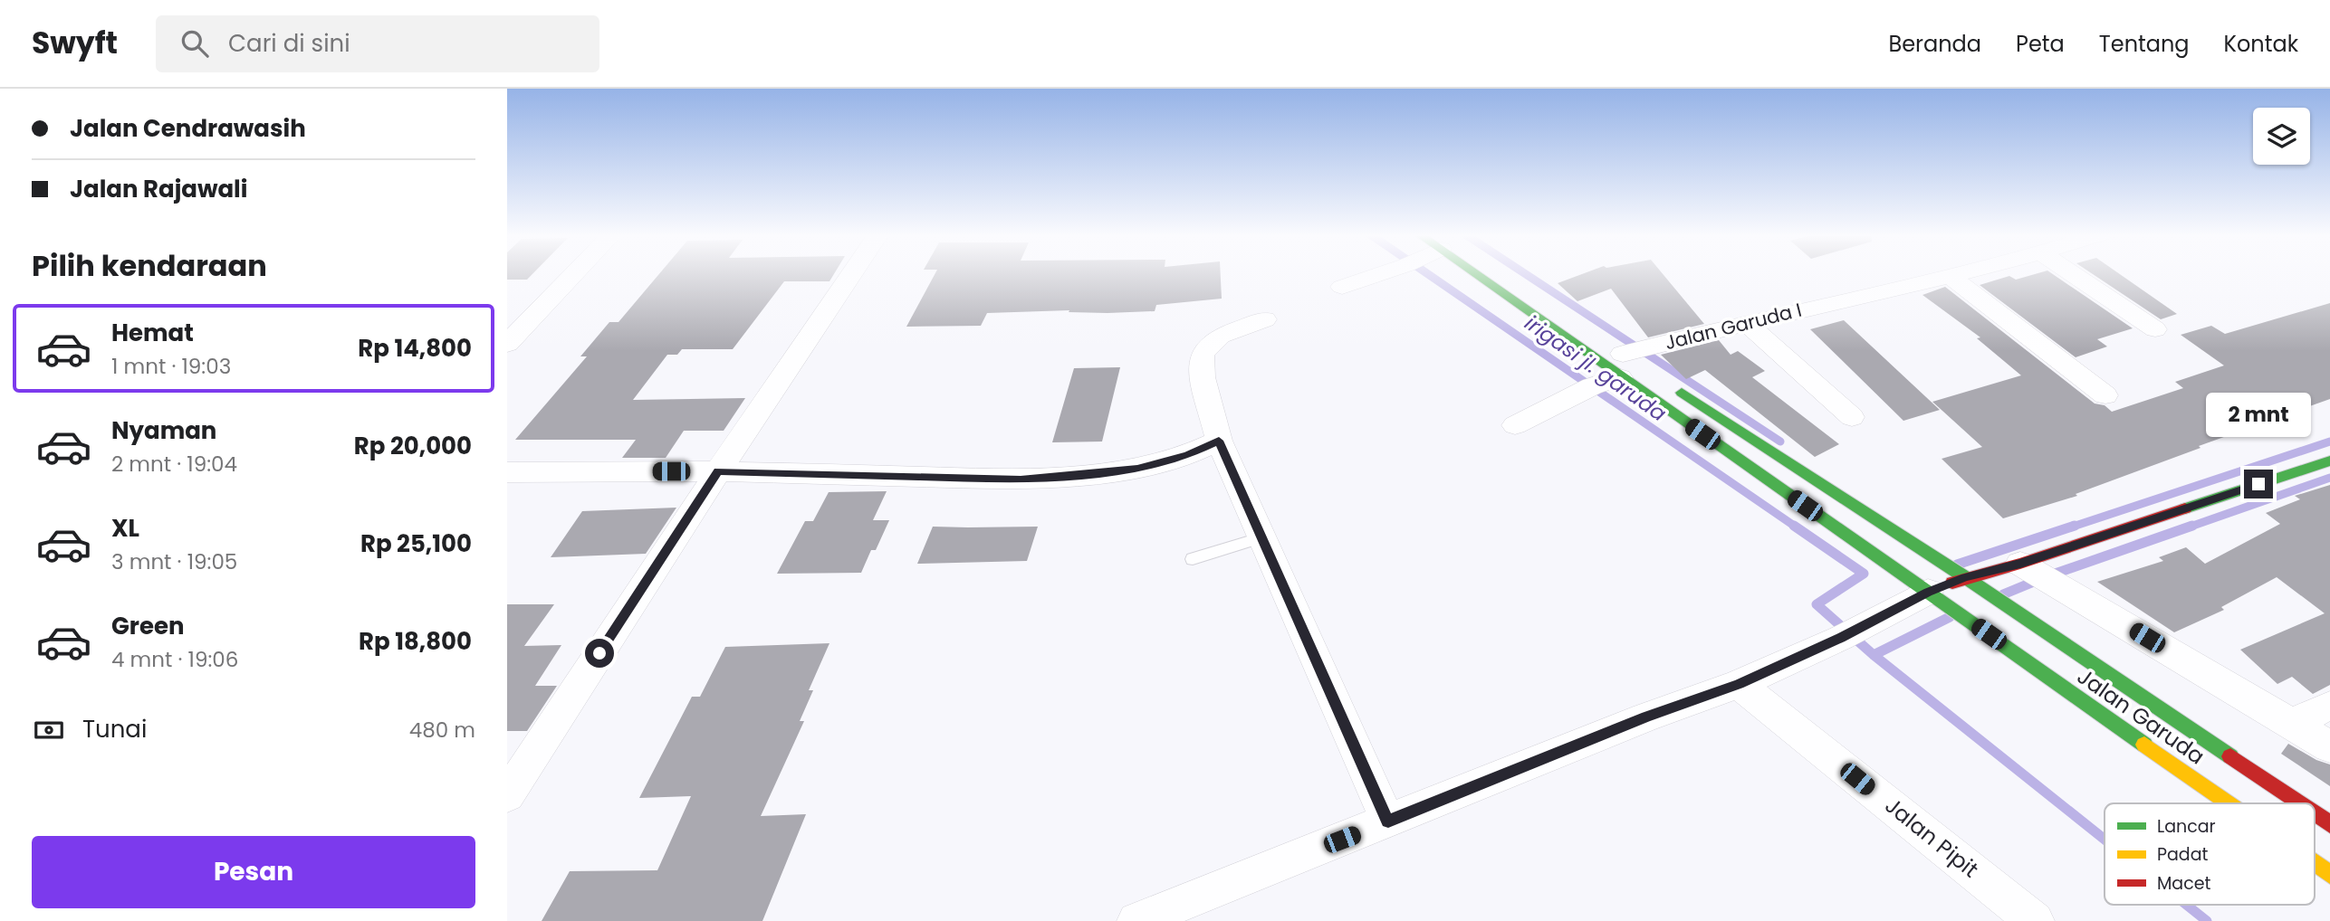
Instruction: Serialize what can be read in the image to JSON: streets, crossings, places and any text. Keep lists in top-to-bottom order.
{
  "streets": {
    "main road": ["Jalan Garuda"],
    "street": ["Jalan Garuda I", "Jalan Pipit"]
  },
  "crossings": [
    ["Jalan Garuda I", "Jalan Garuda"]
  ],
  "water": ["irigasi jl. garuda"],
  "legend": ["Lancar", "Padat", "Macet"],
  "page": {
    "header": "Swyft",
    "search": "Cari di sini",
    "nav": [
      "Beranda",
      "Peta",
      "Tentang",
      "Kontak"
    ],
    "banner": ["Jalan Cendrawasih", "Jalan Rajawali"],
    "heading": "Pilih kendaraan",
    "list": [
      {
        "name": "Hemat",
        "note": "1 mnt · 19:03",
        "value": "Rp 14,800"
      },
      {
        "name": "Nyaman",
        "note": "2 mnt · 19:04",
        "value": "Rp 20,000"
      },
      {
        "name": "XL",
        "note": "3 mnt · 19:05",
        "value": "Rp 25,100"
      },
      {
        "name": "Green",
        "note": "4 mnt · 19:06",
        "value": "Rp 18,800"
      }
    ],
    "bubble": "2 mnt",
    "pay": ["Tunai", "480 m"],
    "buttons": "Pesan"
  }
}
